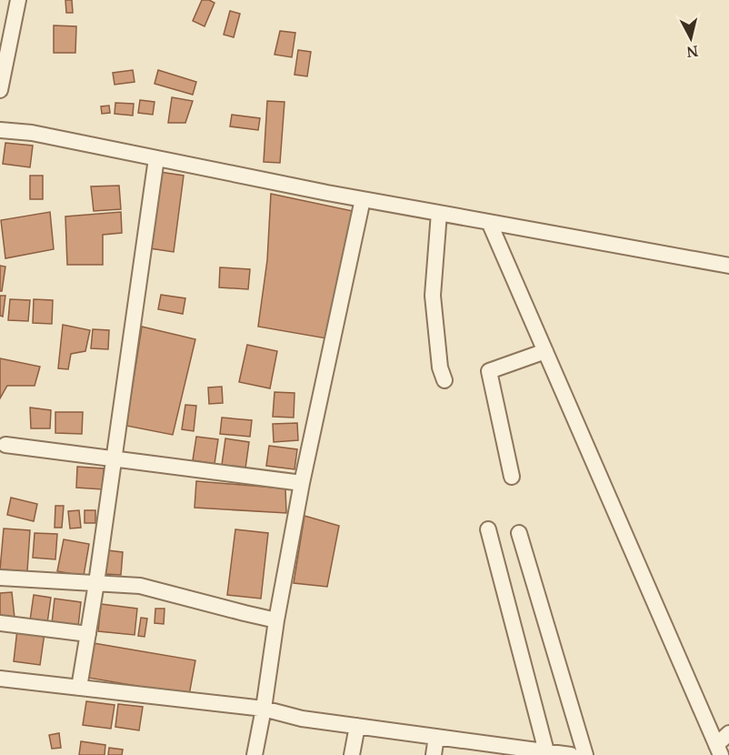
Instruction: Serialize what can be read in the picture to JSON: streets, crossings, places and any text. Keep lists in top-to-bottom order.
{
  "north": "bottom"
}
